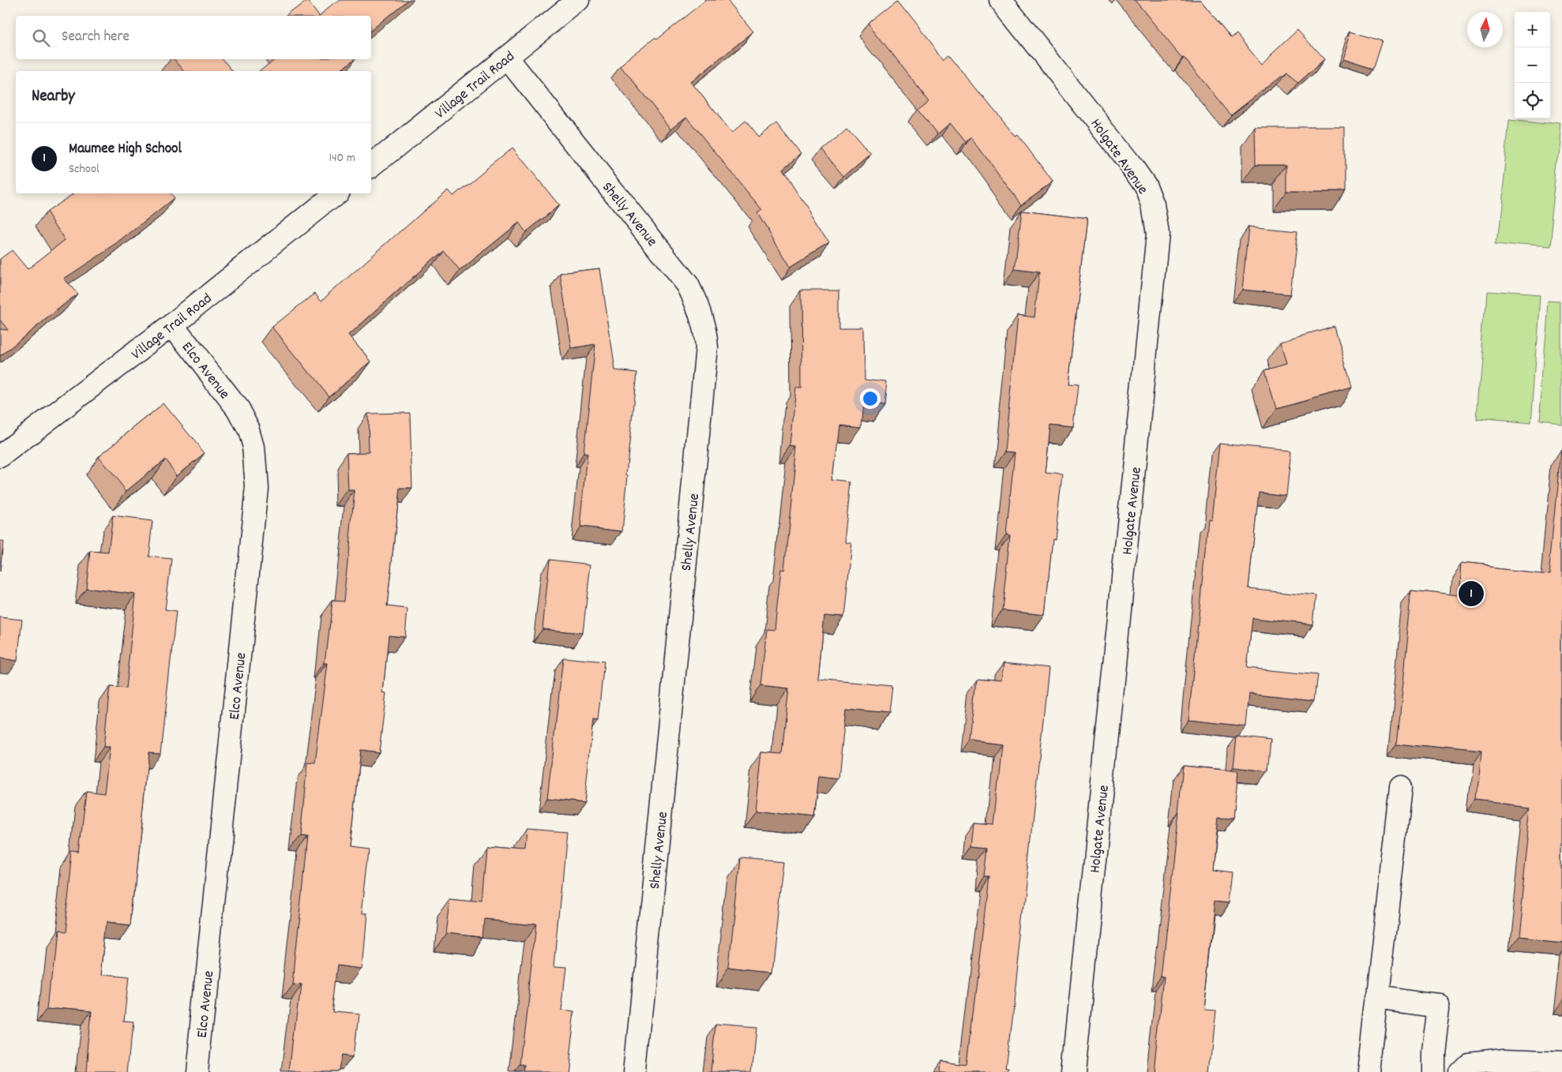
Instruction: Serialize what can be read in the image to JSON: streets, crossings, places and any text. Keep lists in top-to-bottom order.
{
  "streets": {
    "street": [
      "Village Trail Road",
      "Holgate Avenue",
      "Shelly Avenue",
      "Elco Avenue"
    ]
  },
  "crossings": [
    ["Village Trail Road", "Shelly Avenue"],
    ["Village Trail Road", "Elco Avenue"]
  ],
  "north": "top",
  "page": {
    "map_buttons": ["+", "−"],
    "search": "Search here",
    "heading": "Nearby",
    "list": [
      {
        "mark": "1",
        "name": "Maumee High School",
        "note": "School",
        "value": "140 m"
      }
    ],
    "pins": "1"
  }
}
